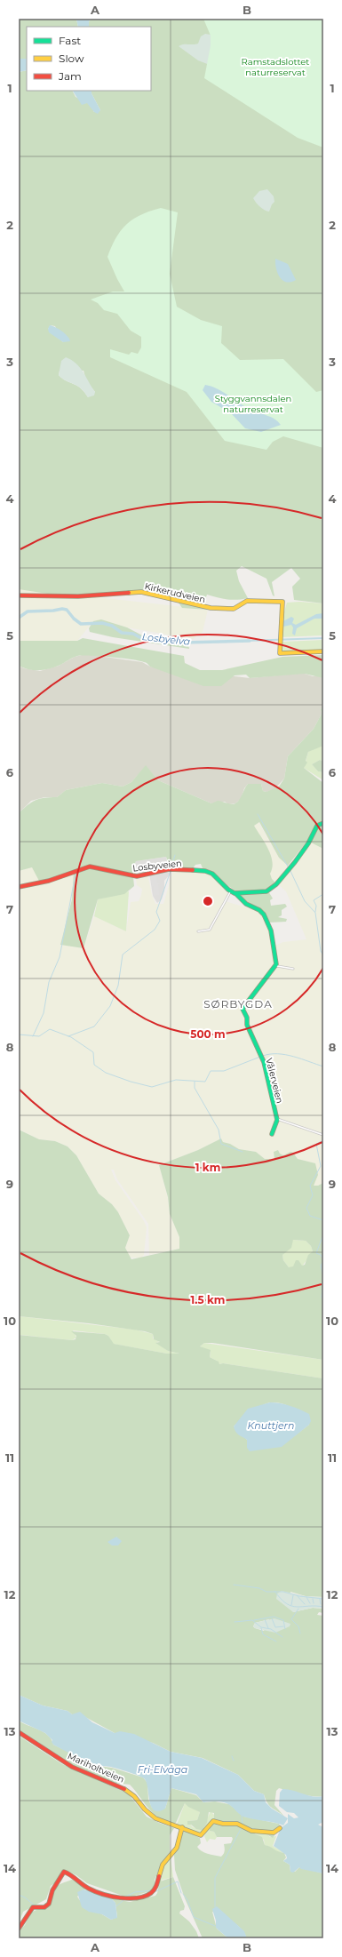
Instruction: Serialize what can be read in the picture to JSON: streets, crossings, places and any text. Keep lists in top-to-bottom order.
{
  "streets": {
    "street": [
      "Kirkerudveien",
      "Losbyveien",
      "Vålerveien",
      "Mariholtveien"
    ]
  },
  "districts": ["SØRBYGDA"],
  "water": ["Losbyelva", "Knuttjern", "Fri-Elvåga"],
  "parks": ["Ramstadslottet naturreservat", "Styggvannsdalen naturreservat"],
  "legend": ["Fast", "Slow", "Jam"],
  "grid": {
    "columns": ["A", "B"],
    "rows": [
      "1",
      "2",
      "3",
      "4",
      "5",
      "6",
      "7",
      "8",
      "9",
      "10",
      "11",
      "12",
      "13",
      "14"
    ]
  },
  "rings": ["500 m", "1 km", "1.5 km"]
}
